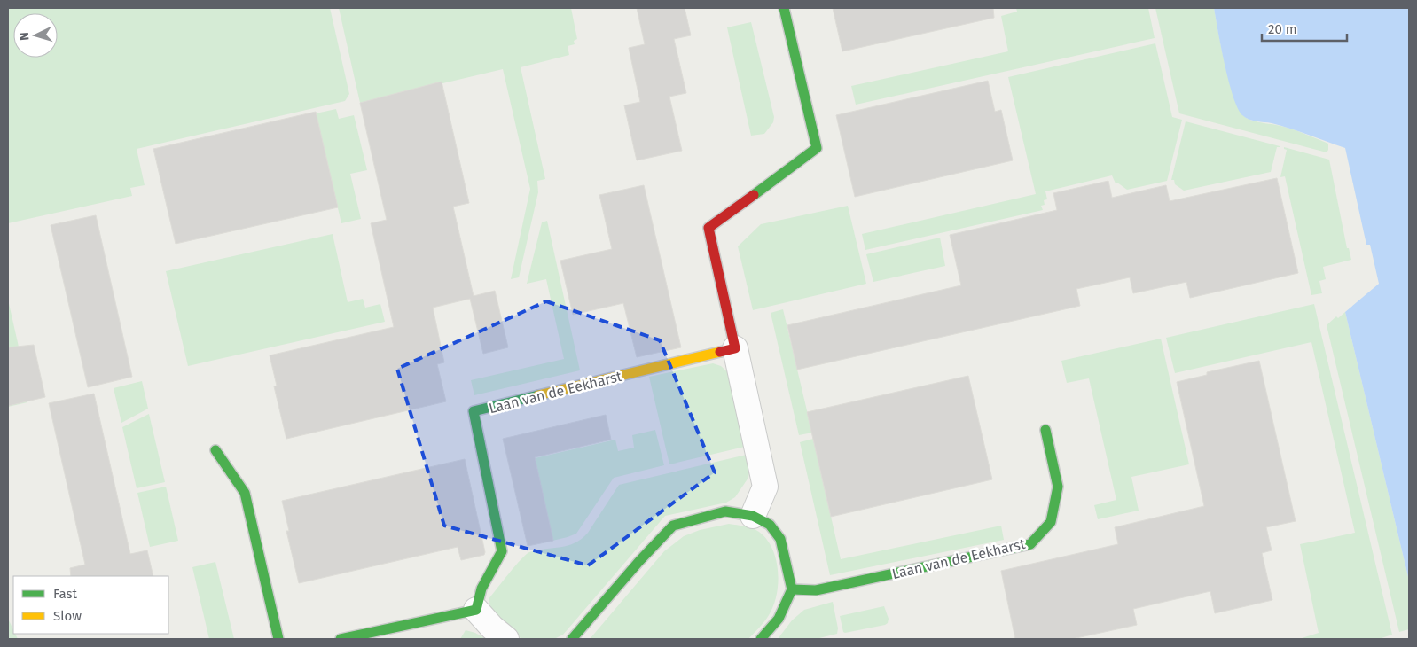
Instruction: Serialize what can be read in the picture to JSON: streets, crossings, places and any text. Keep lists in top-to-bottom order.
{
  "streets": {
    "street": ["Laan van de Eekharst"]
  },
  "legend": ["Fast", "Slow"],
  "scale_bar": "20 m",
  "north": "left"
}
